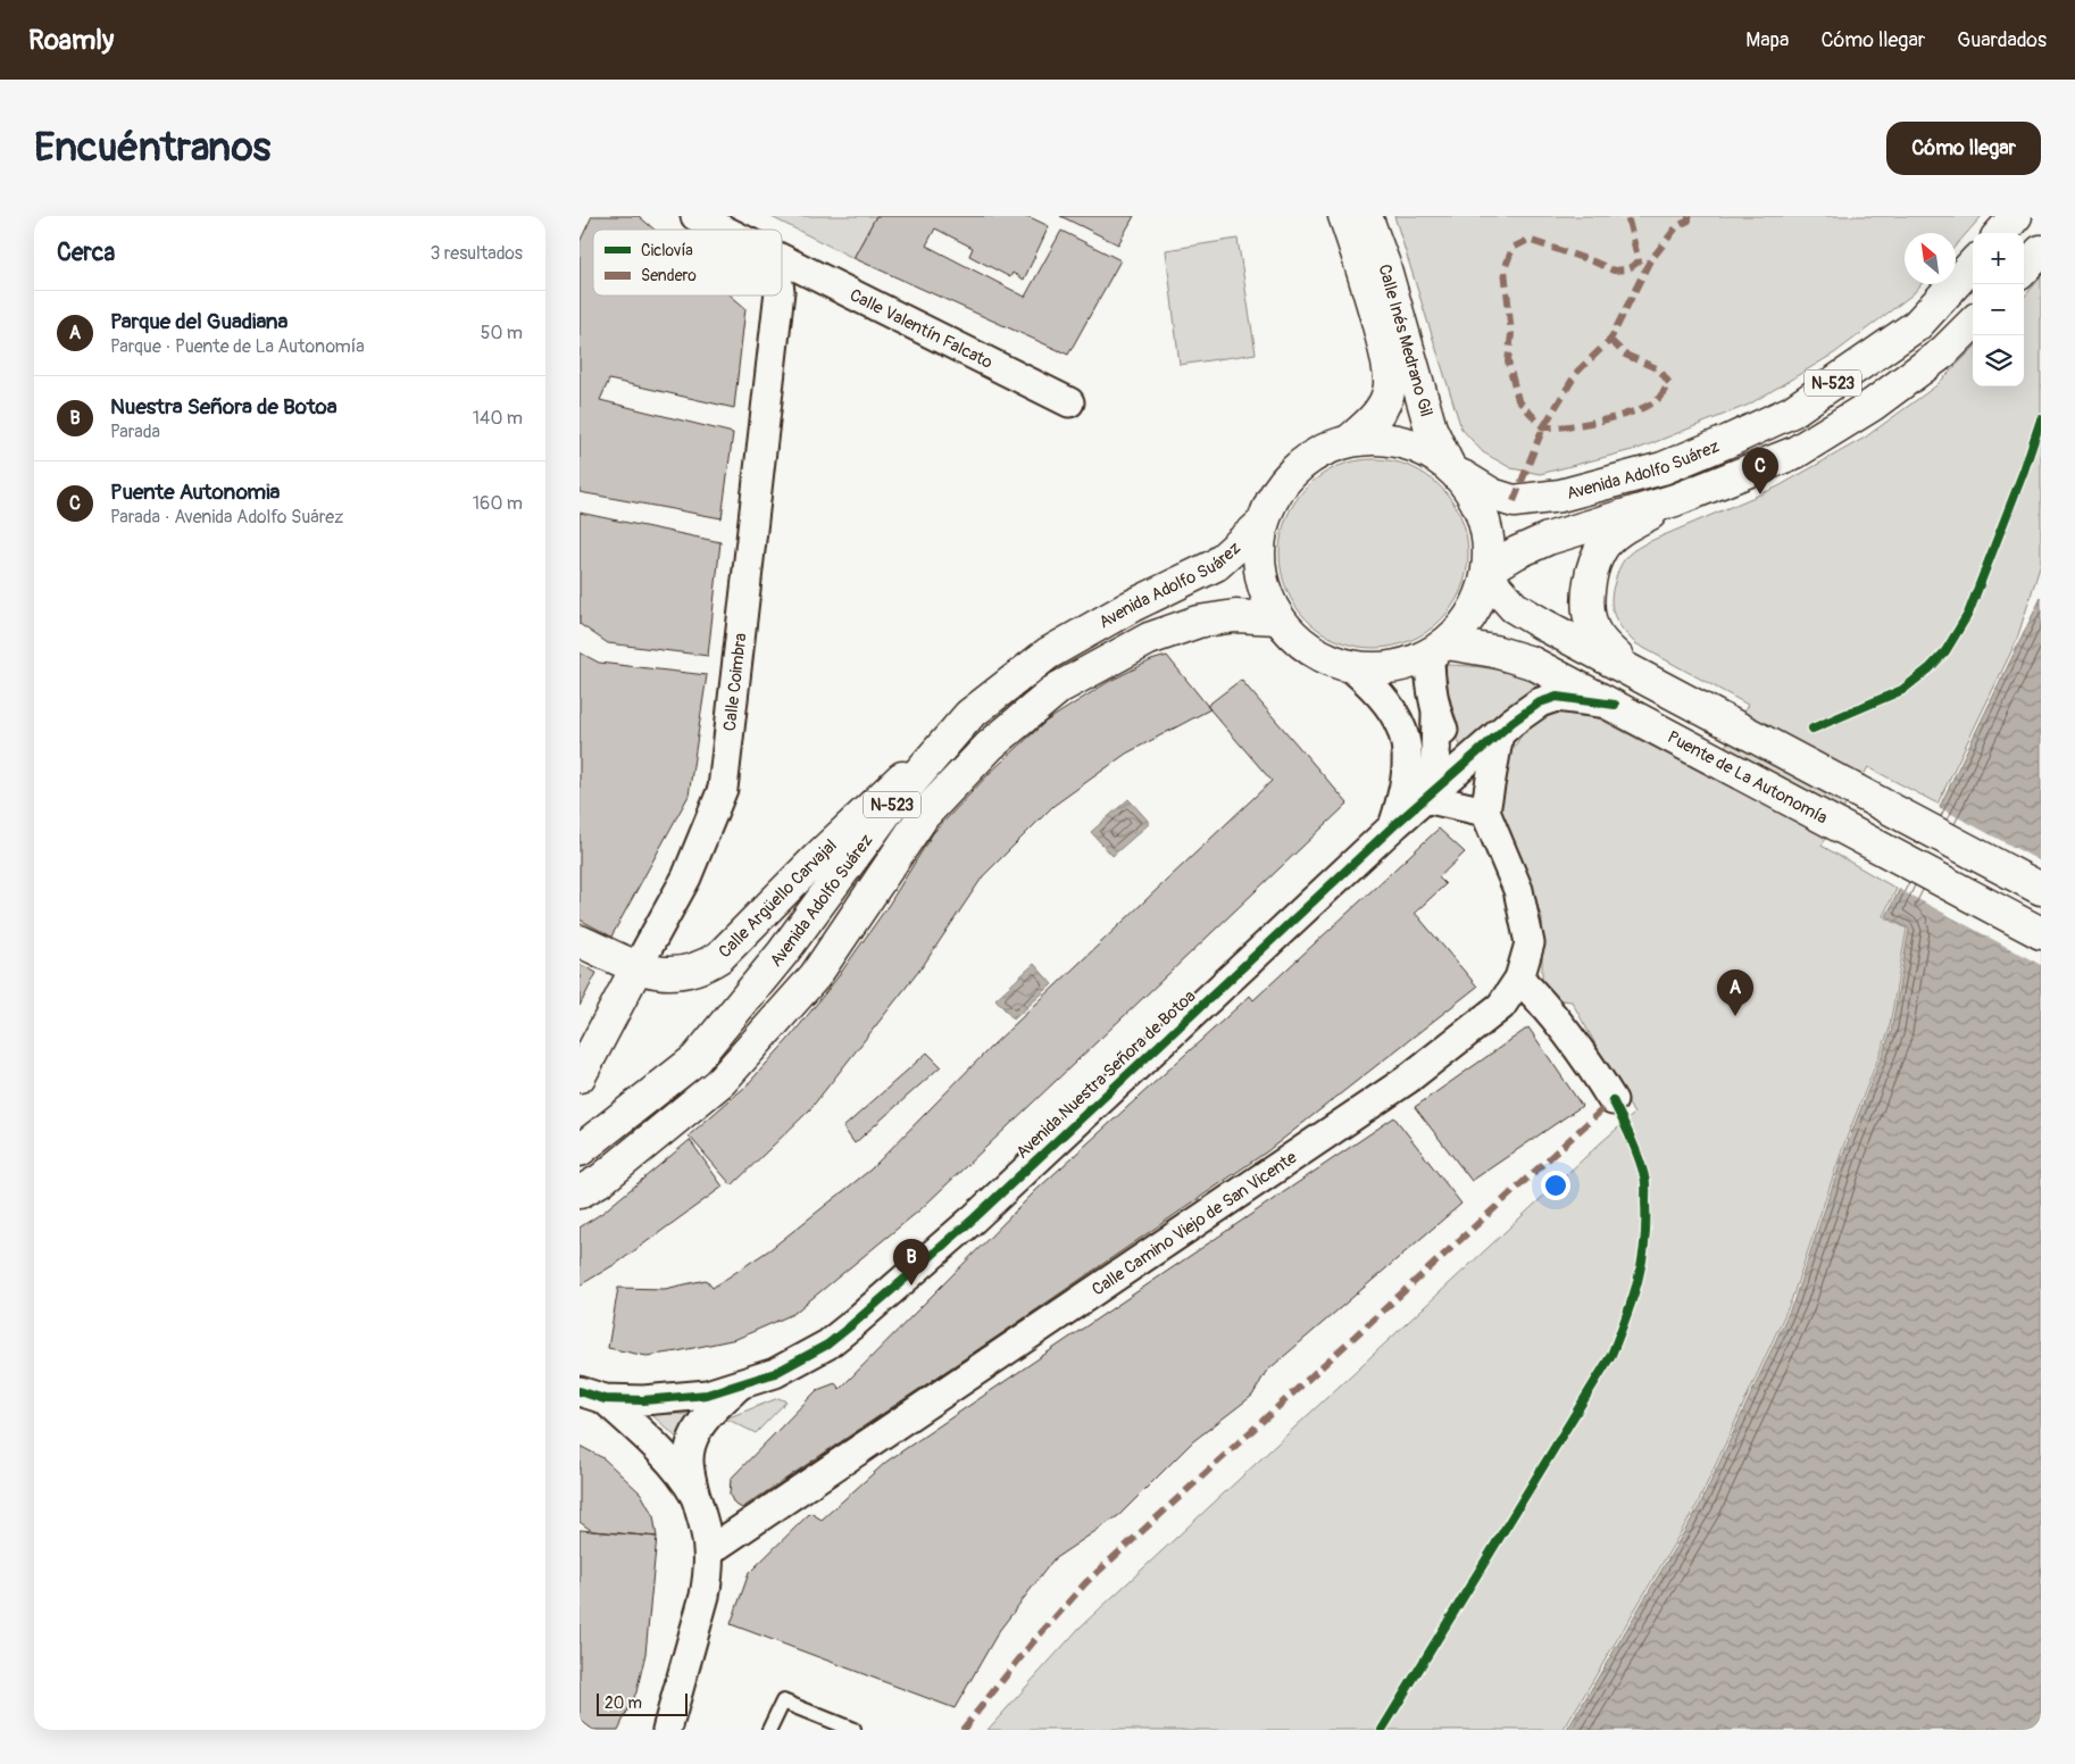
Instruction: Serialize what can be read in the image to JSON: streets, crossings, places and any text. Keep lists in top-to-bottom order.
{
  "streets": {
    "main road": [
      "Calle Inés Medrano Gil",
      "N-523",
      "Avenida Adolfo Suárez",
      "Calle Coimbra",
      "Puente de La Autonomía",
      "Calle Argüello Carvajal"
    ],
    "street": ["Calle Valentín Falcato", "Avenida Nuestra Señora de Botoa", "Calle Camino Viejo de San Vicente"]
  },
  "crossings": [
    ["Calle Inés Medrano Gil", "Avenida Adolfo Suárez"],
    ["Avenida Adolfo Suárez", "Calle Argüello Carvajal"],
    ["Calle Coimbra", "Calle Argüello Carvajal"],
    ["Puente de La Autonomía", "Avenida Nuestra Señora de Botoa"]
  ],
  "legend": ["Ciclovía", "Sendero"],
  "scale_bar": "20 m",
  "north": "top left",
  "page": {
    "header": "Roamly",
    "nav": ["Mapa", "Cómo llegar", "Guardados"],
    "buttons": "Cómo llegar",
    "title": "Encuéntranos",
    "heading": ["Cerca", "3 resultados"],
    "map_buttons": ["+", "−"],
    "list": [
      {
        "mark": "A",
        "name": "Parque del Guadiana",
        "note": "Parque · Puente de La Autonomía",
        "value": "50 m"
      },
      {
        "mark": "B",
        "name": "Nuestra Señora de Botoa",
        "note": "Parada",
        "value": "140 m"
      },
      {
        "mark": "C",
        "name": "Puente Autonomia",
        "note": "Parada · Avenida Adolfo Suárez",
        "value": "160 m"
      }
    ],
    "pins": ["C", "A", "B"],
    "scale": "20 m"
  }
}
